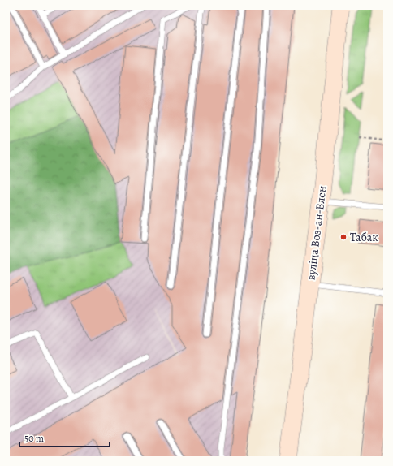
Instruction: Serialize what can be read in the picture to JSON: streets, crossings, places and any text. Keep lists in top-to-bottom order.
{
  "streets": {
    "main road": ["вуліца Воз-ан-Влен"]
  },
  "places": ["Табак"],
  "scale_bar": "50 m"
}
